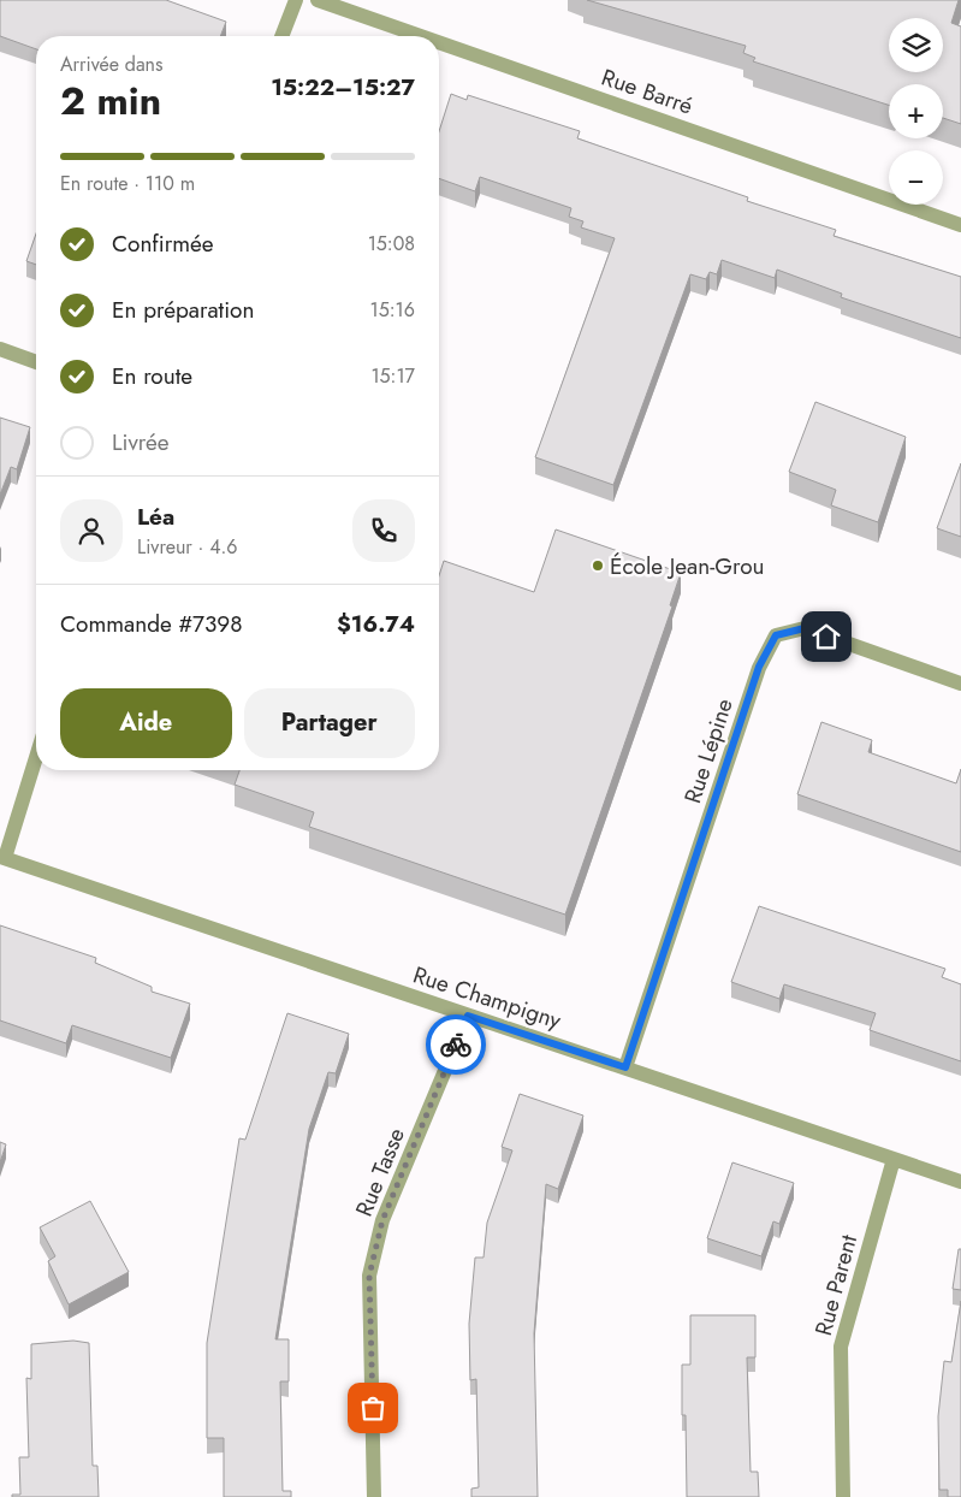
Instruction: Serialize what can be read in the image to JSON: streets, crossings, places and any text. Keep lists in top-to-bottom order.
{
  "streets": {
    "street": [
      "Rue Barré",
      "Rue Lépine",
      "Rue Champigny",
      "Rue Tasse",
      "Rue Parent"
    ]
  },
  "crossings": [
    ["Rue Lépine", "Rue Champigny"],
    ["Rue Champigny", "Rue Tasse"],
    ["Rue Champigny", "Rue Parent"]
  ],
  "places": ["École Jean-Grou"],
  "page": {
    "map_buttons": ["+", "−"],
    "heading": ["2 min", "Arrivée dans", "15:22–15:27"],
    "panel": [
      "Léa",
      "Livreur · 4.6",
      "Commande #7398",
      "$16.74"
    ],
    "bar": "En route · 110 m",
    "list": [
      ["Confirmée", "15:08"],
      ["En préparation", "15:16"],
      ["En route", "15:17"],
      "Livrée"
    ],
    "buttons": ["Aide", "Partager"]
  }
}
